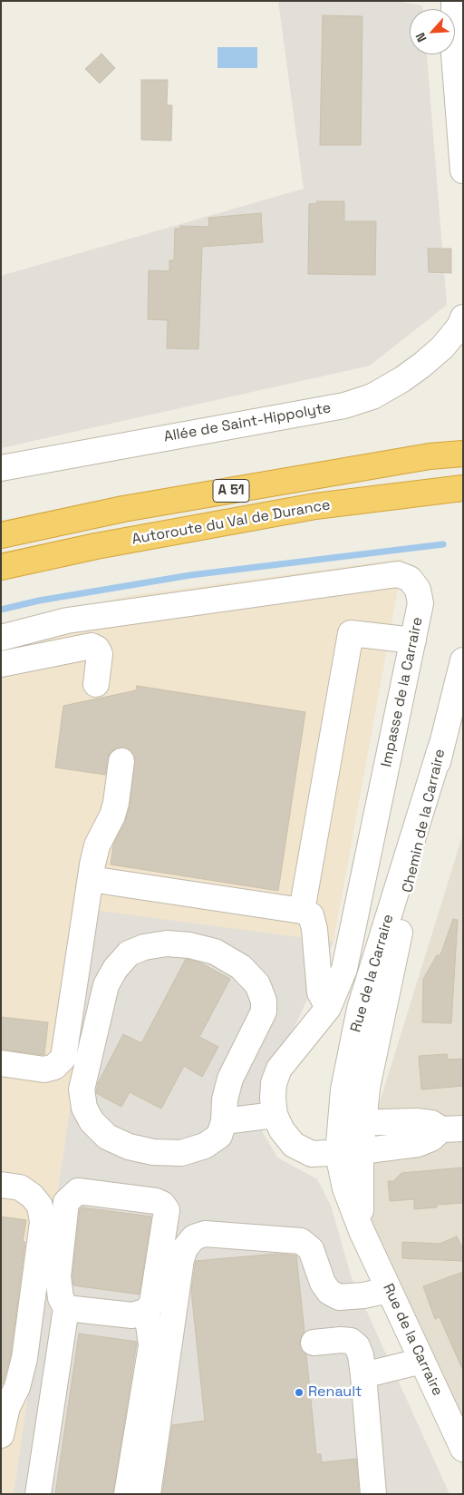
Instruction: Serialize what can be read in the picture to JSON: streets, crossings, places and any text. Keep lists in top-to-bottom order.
{
  "streets": {
    "highway": ["A 51", "Autoroute du Val de Durance"],
    "street": [
      "Allée de Saint-Hippolyte",
      "Impasse de la Carraire",
      "Chemin de la Carraire",
      "Rue de la Carraire"
    ]
  },
  "crossings": [
    ["Impasse de la Carraire", "Rue de la Carraire"],
    ["Chemin de la Carraire", "Rue de la Carraire"]
  ],
  "places": ["Renault"],
  "north": "bottom left"
}
